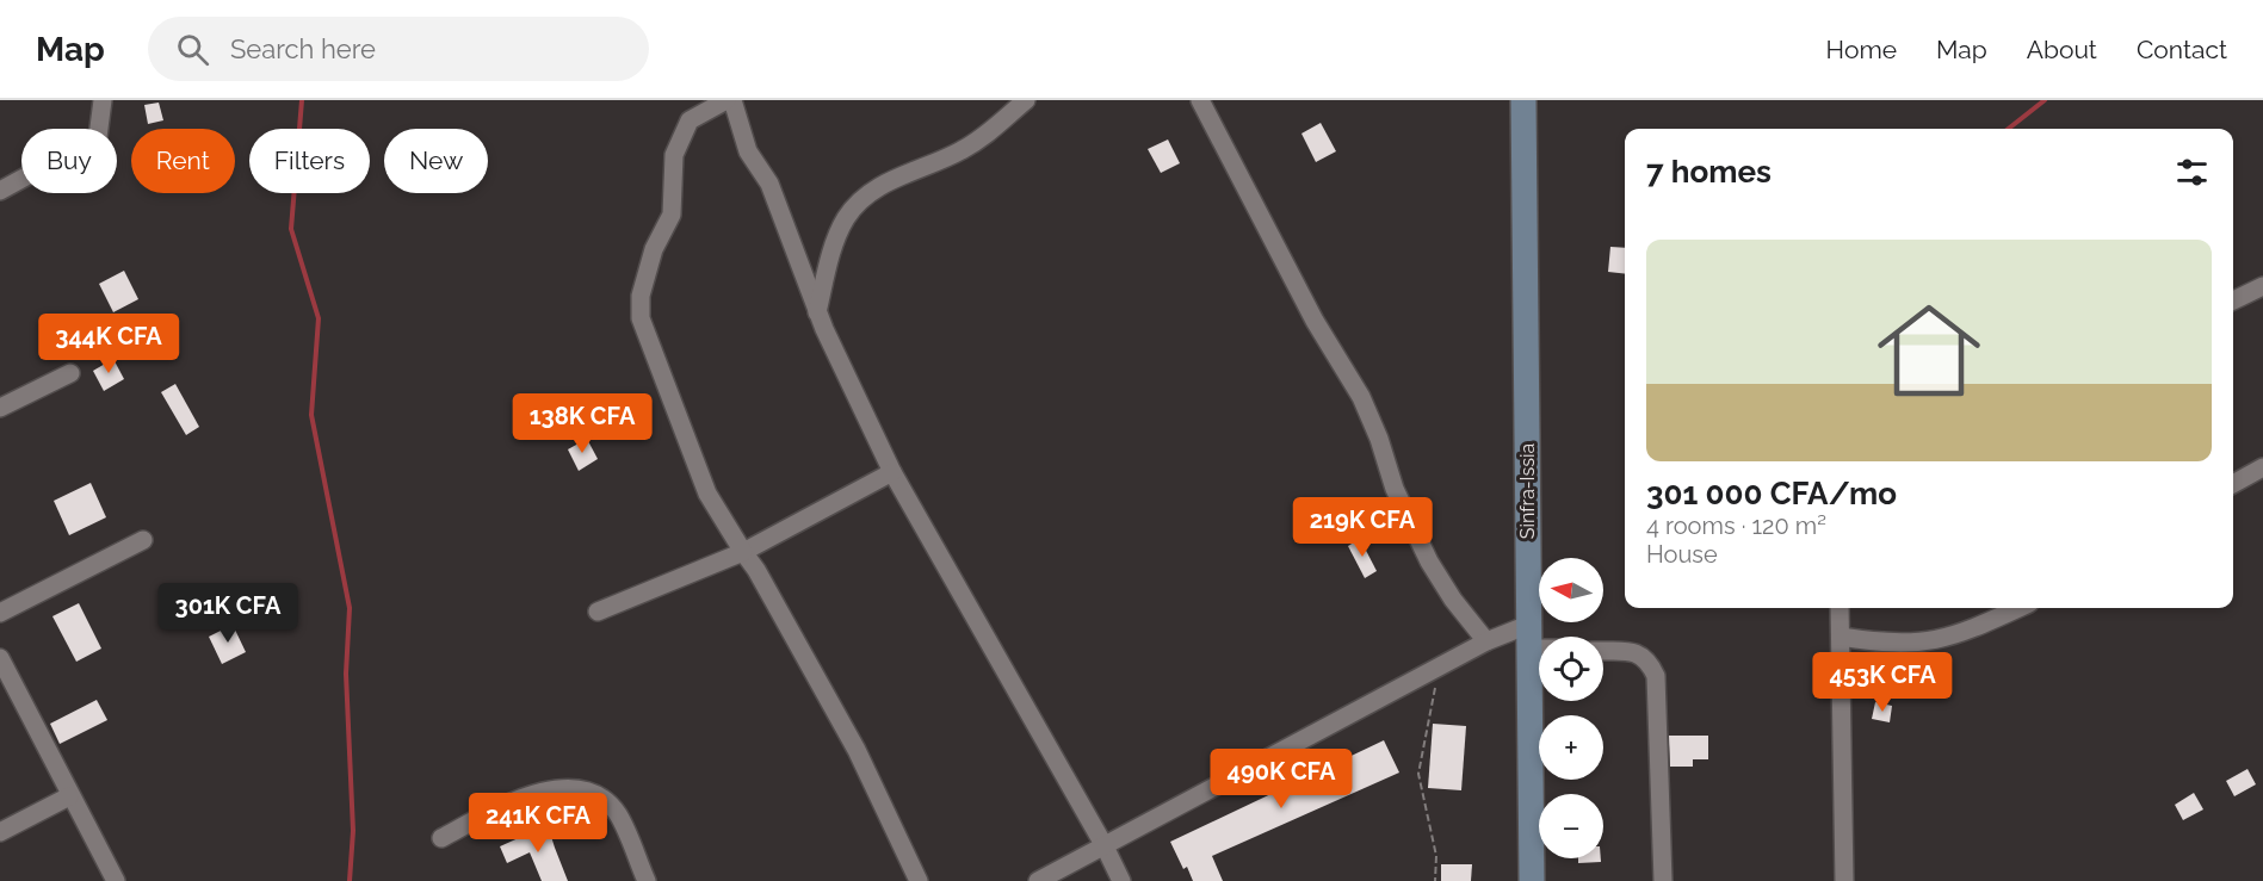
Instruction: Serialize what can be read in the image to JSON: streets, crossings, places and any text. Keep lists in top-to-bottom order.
{
  "streets": {
    "main road": ["Sinfra-Issia"]
  },
  "north": "left",
  "page": {
    "header": "Map",
    "search": "Search here",
    "nav": [
      "Home",
      "Map",
      "About",
      "Contact"
    ],
    "chip": [
      "Buy",
      "Rent",
      "Filters",
      "New"
    ],
    "heading": "7 homes",
    "list": [
      {
        "name": "301 000 CFA/mo",
        "note": "4 rooms · 120 m² · House"
      }
    ],
    "price": [
      "344K CFA",
      "138K CFA",
      "219K CFA",
      "301K CFA",
      "453K CFA",
      "490K CFA",
      "241K CFA"
    ],
    "map_buttons": ["+", "−"]
  }
}
